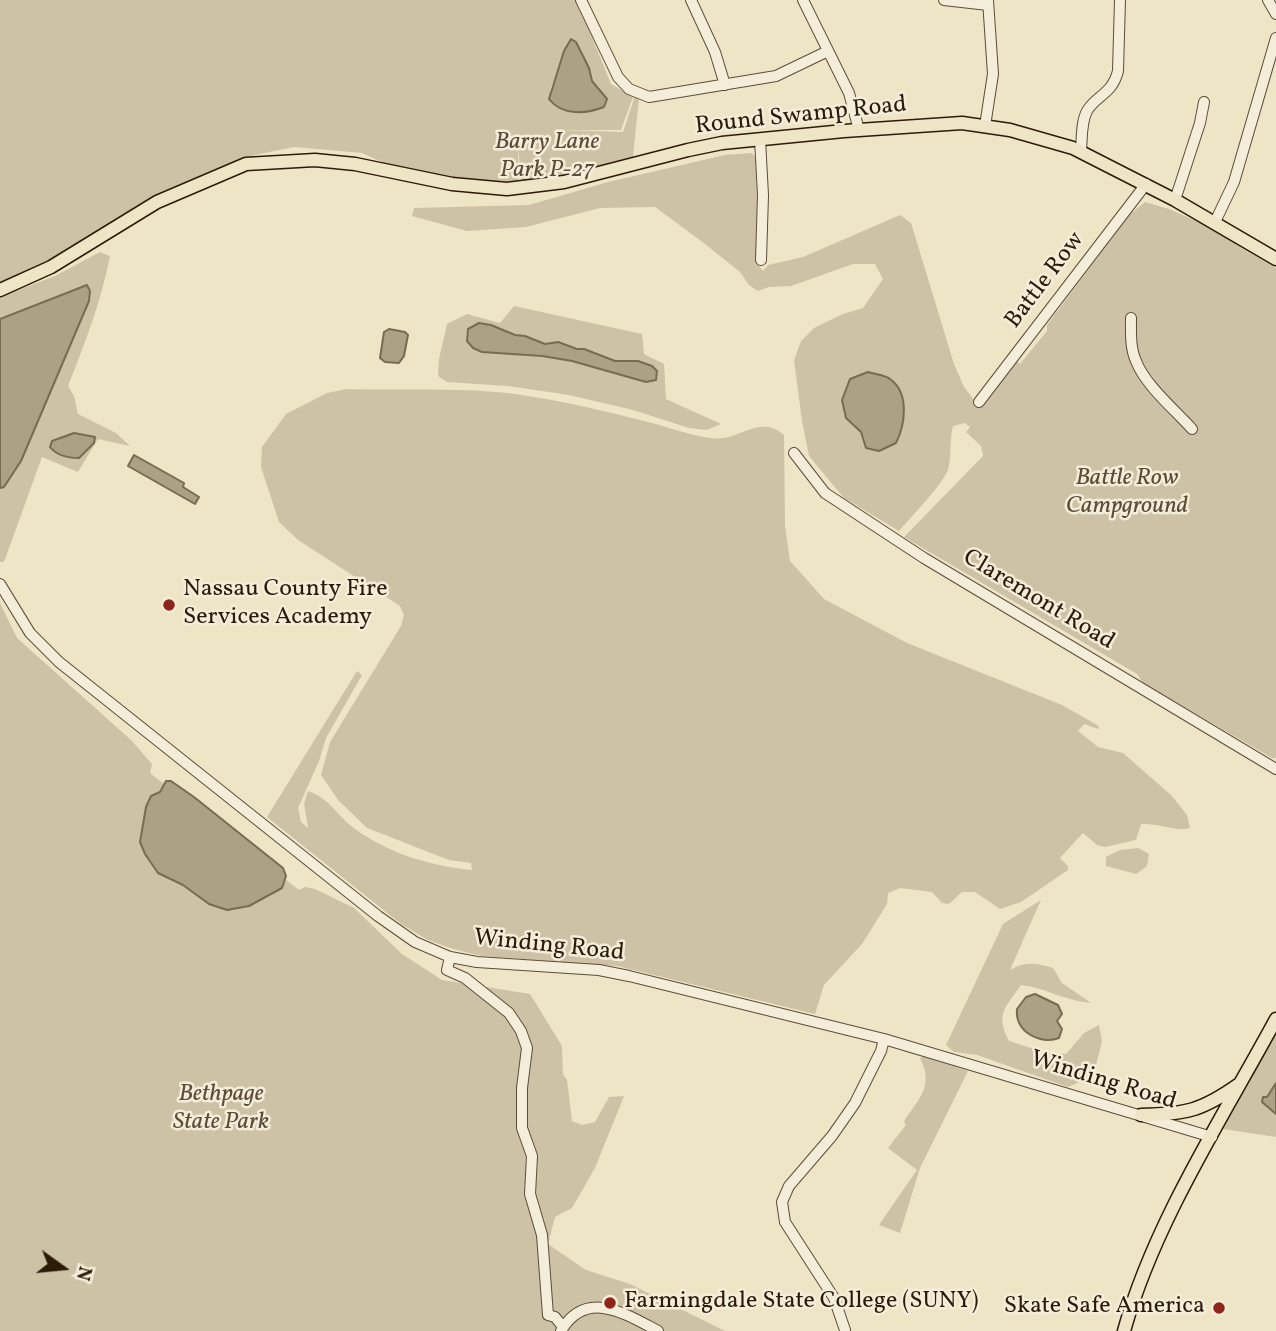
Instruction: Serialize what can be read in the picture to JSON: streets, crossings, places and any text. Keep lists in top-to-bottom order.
{
  "streets": {
    "main road": ["Round Swamp Road"],
    "street": ["Battle Row", "Claremont Road", "Winding Road"]
  },
  "crossings": [
    ["Round Swamp Road", "Battle Row"]
  ],
  "parks": ["Barry Lane Park P-27", "Battle Row Campground", "Bethpage State Park"],
  "places": ["Nassau County Fire Services Academy", "Farmingdale State College (SUNY)", "Skate Safe America"],
  "north": "right"
}
